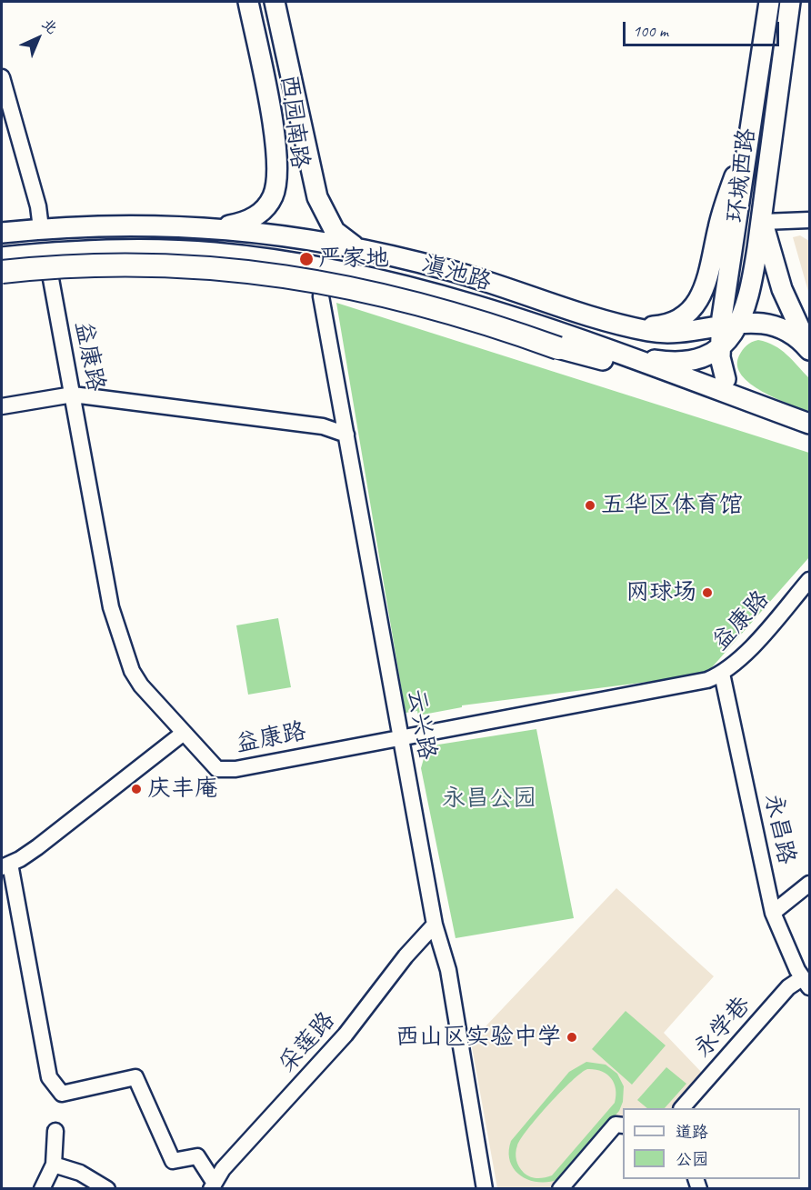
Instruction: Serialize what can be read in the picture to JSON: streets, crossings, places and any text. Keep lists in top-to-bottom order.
{
  "streets": {
    "main road": ["西园南路", "环城西路", "滇池路"],
    "street": [
      "益康路",
      "云兴路",
      "永昌路",
      "永学巷",
      "采莲路"
    ]
  },
  "crossings": [
    ["西园南路", "滇池路"],
    ["环城西路", "滇池路"],
    ["滇池路", "益康路"],
    ["滇池路", "云兴路"],
    ["益康路", "云兴路"],
    ["益康路", "永昌路"],
    ["云兴路", "采莲路"],
    ["永昌路", "永学巷"]
  ],
  "parks": ["永昌公园"],
  "places": [
    "严家地",
    "五华区体育馆",
    "网球场",
    "庆丰庵",
    "西山区实验中学"
  ],
  "legend": ["道路", "公园"],
  "scale_bar": "100 m",
  "north": "top right"
}
